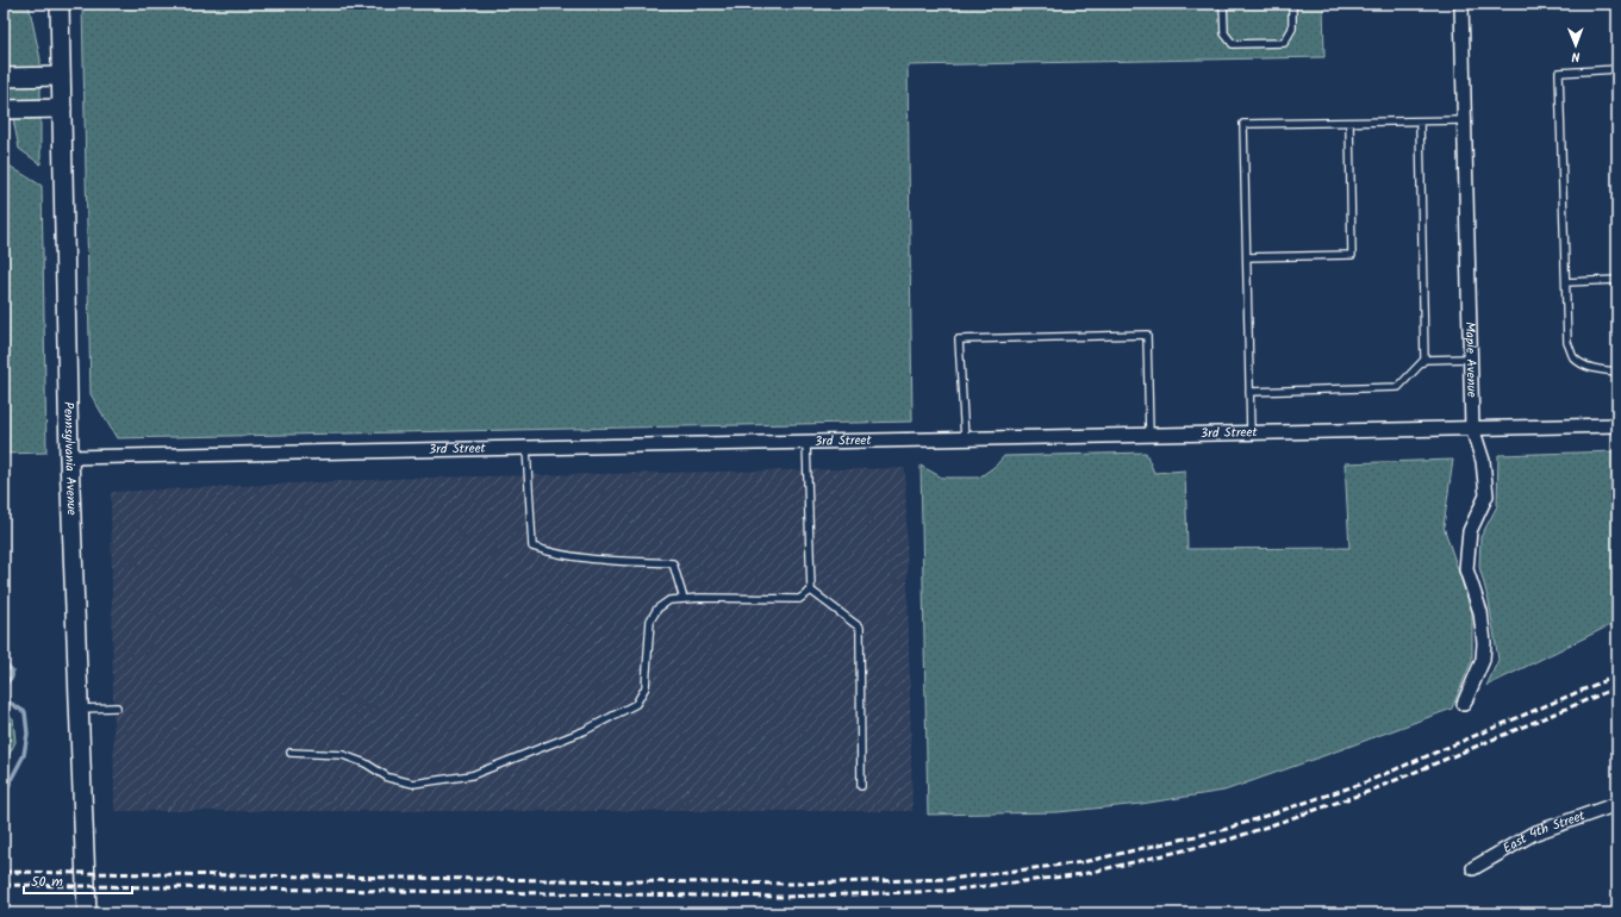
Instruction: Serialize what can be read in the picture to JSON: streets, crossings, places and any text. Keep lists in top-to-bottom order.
{
  "streets": {
    "street": [
      "Maple Avenue",
      "3rd Street",
      "Pennsylvania Avenue",
      "East 4th Street"
    ]
  },
  "crossings": [
    ["Maple Avenue", "3rd Street"],
    ["3rd Street", "Pennsylvania Avenue"]
  ],
  "scale_bar": "50 m",
  "north": "bottom"
}
